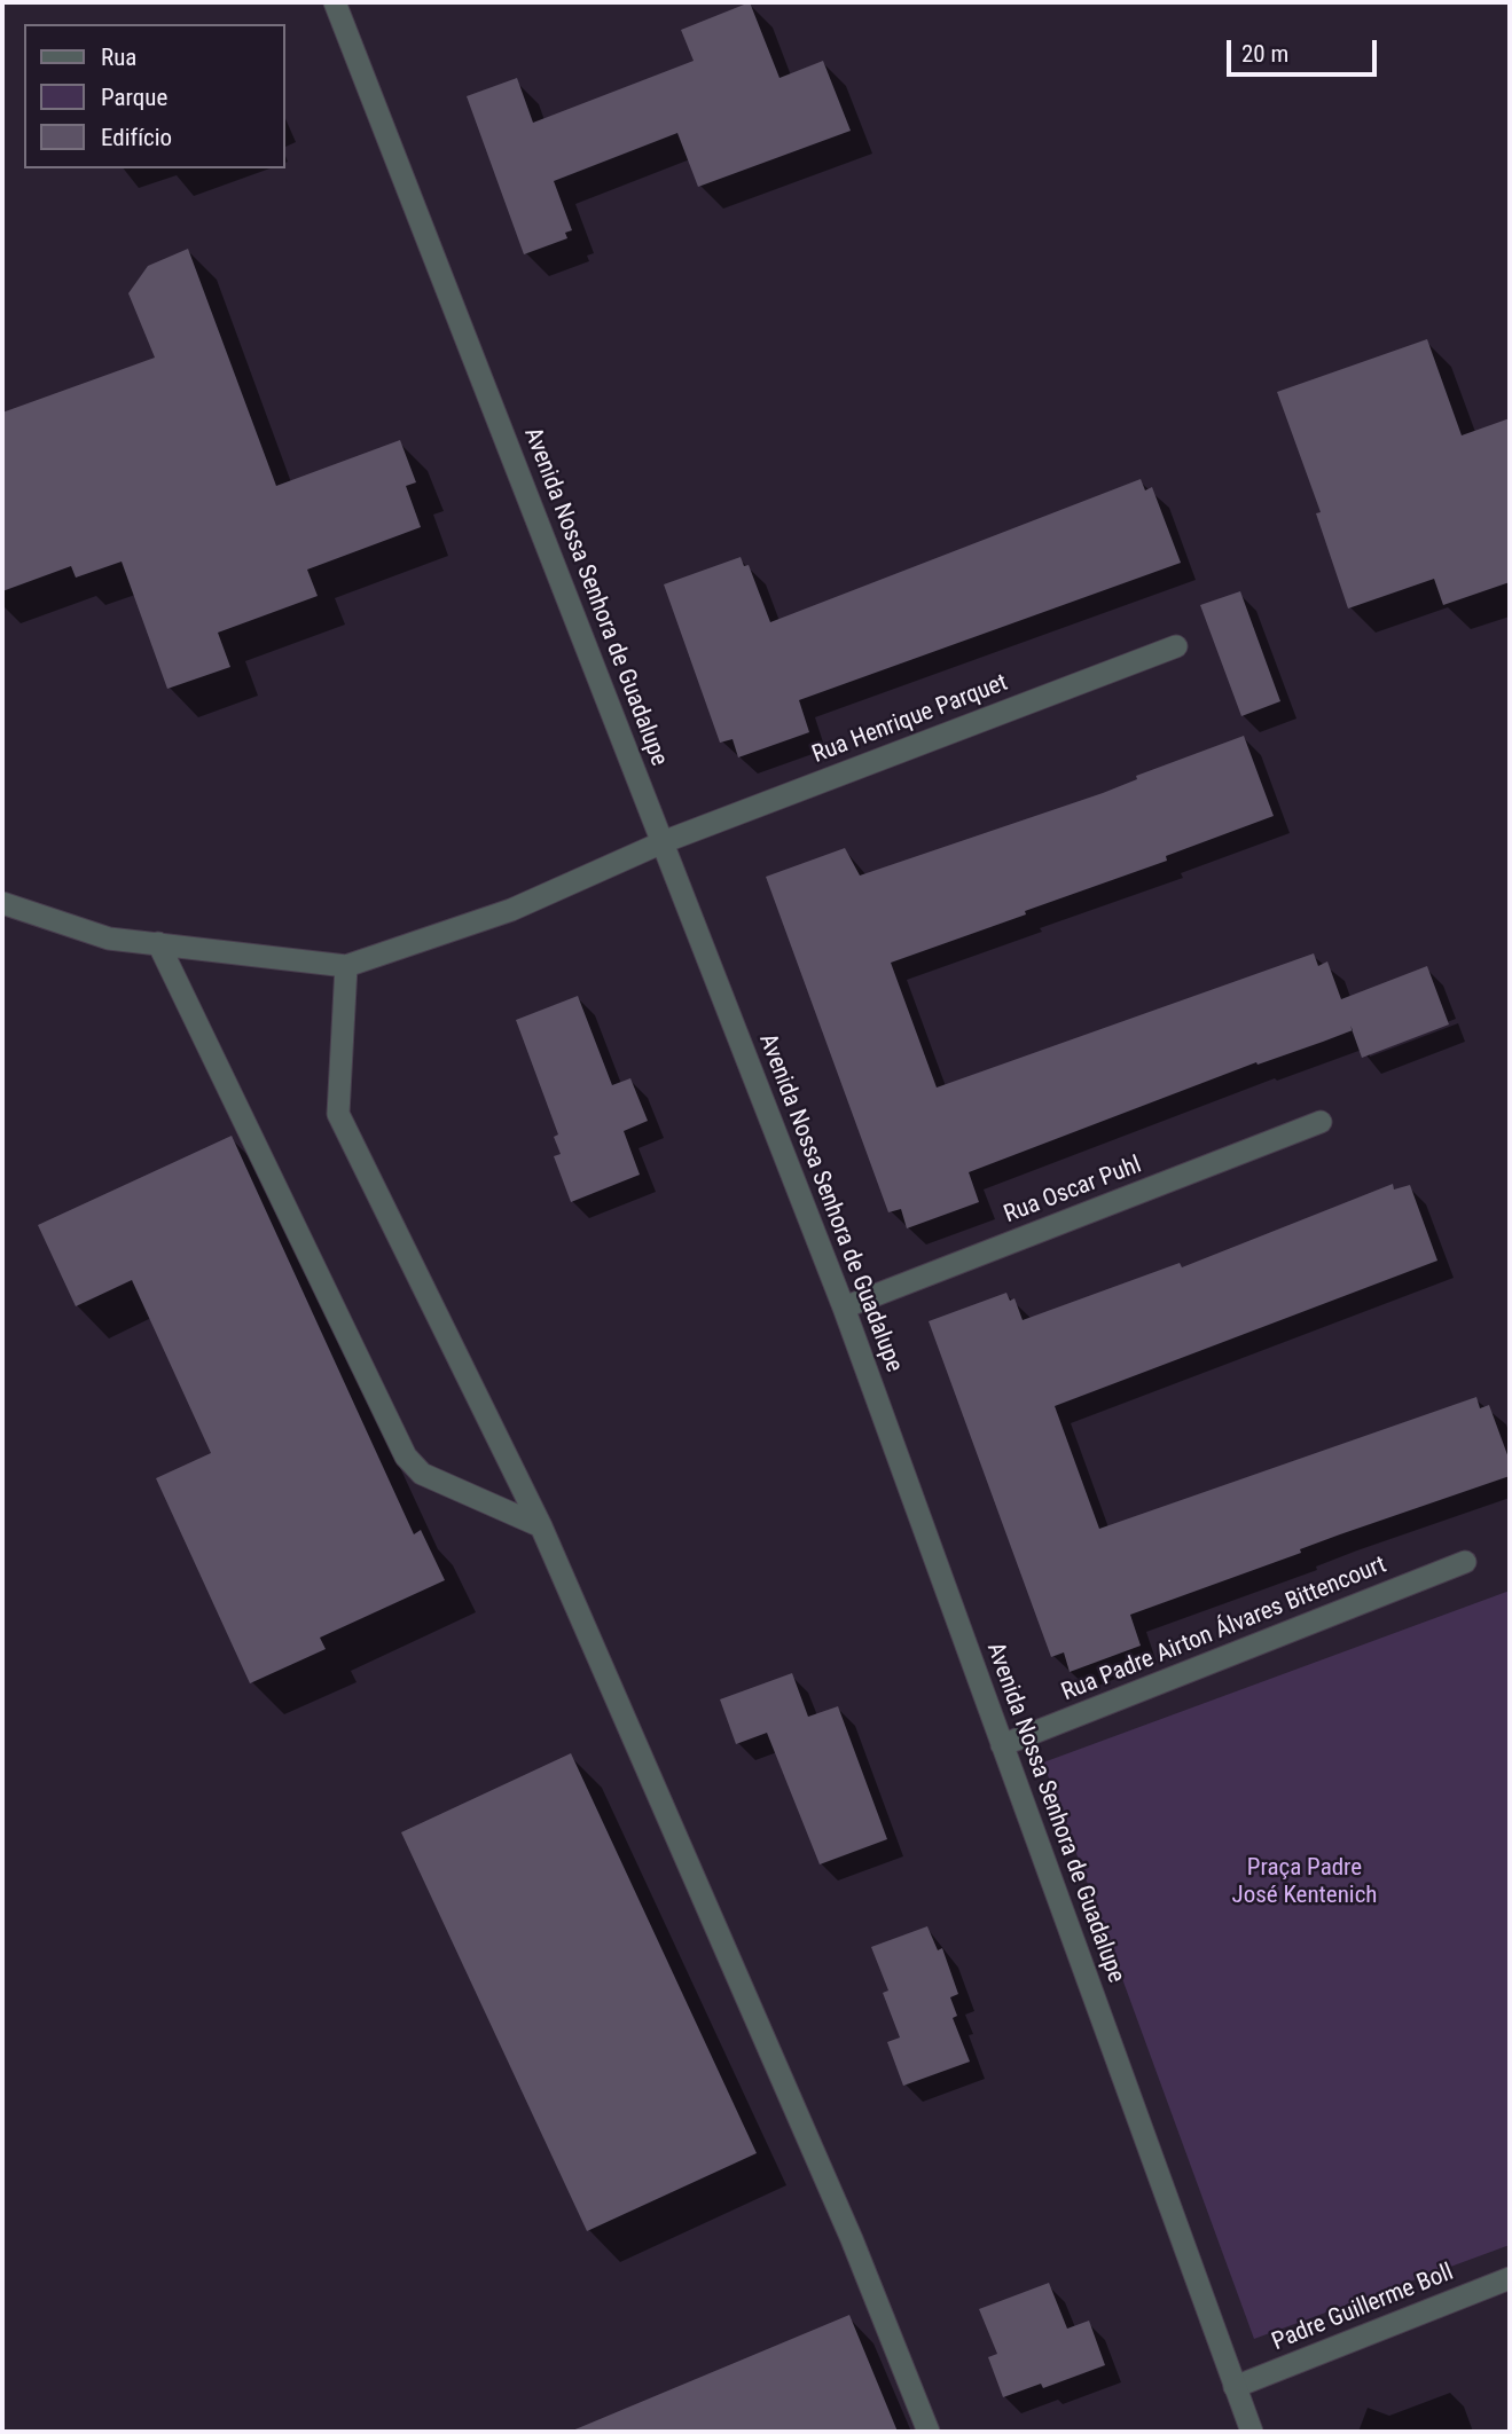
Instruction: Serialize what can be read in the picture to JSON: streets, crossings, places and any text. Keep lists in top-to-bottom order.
{
  "streets": {
    "street": [
      "Avenida Nossa Senhora de Guadalupe",
      "Rua Henrique Parquet",
      "Rua Oscar Puhl",
      "Rua Padre Airton Álvares Bittencourt",
      "Padre Guillerme Boll"
    ]
  },
  "crossings": [
    ["Avenida Nossa Senhora de Guadalupe", "Rua Henrique Parquet"],
    ["Avenida Nossa Senhora de Guadalupe", "Rua Oscar Puhl"],
    ["Avenida Nossa Senhora de Guadalupe", "Rua Padre Airton Álvares Bittencourt"],
    ["Avenida Nossa Senhora de Guadalupe", "Padre Guillerme Boll"]
  ],
  "parks": ["Praça Padre José Kentenich"],
  "legend": ["Rua", "Parque", "Edifício"],
  "scale_bar": "20 m"
}
